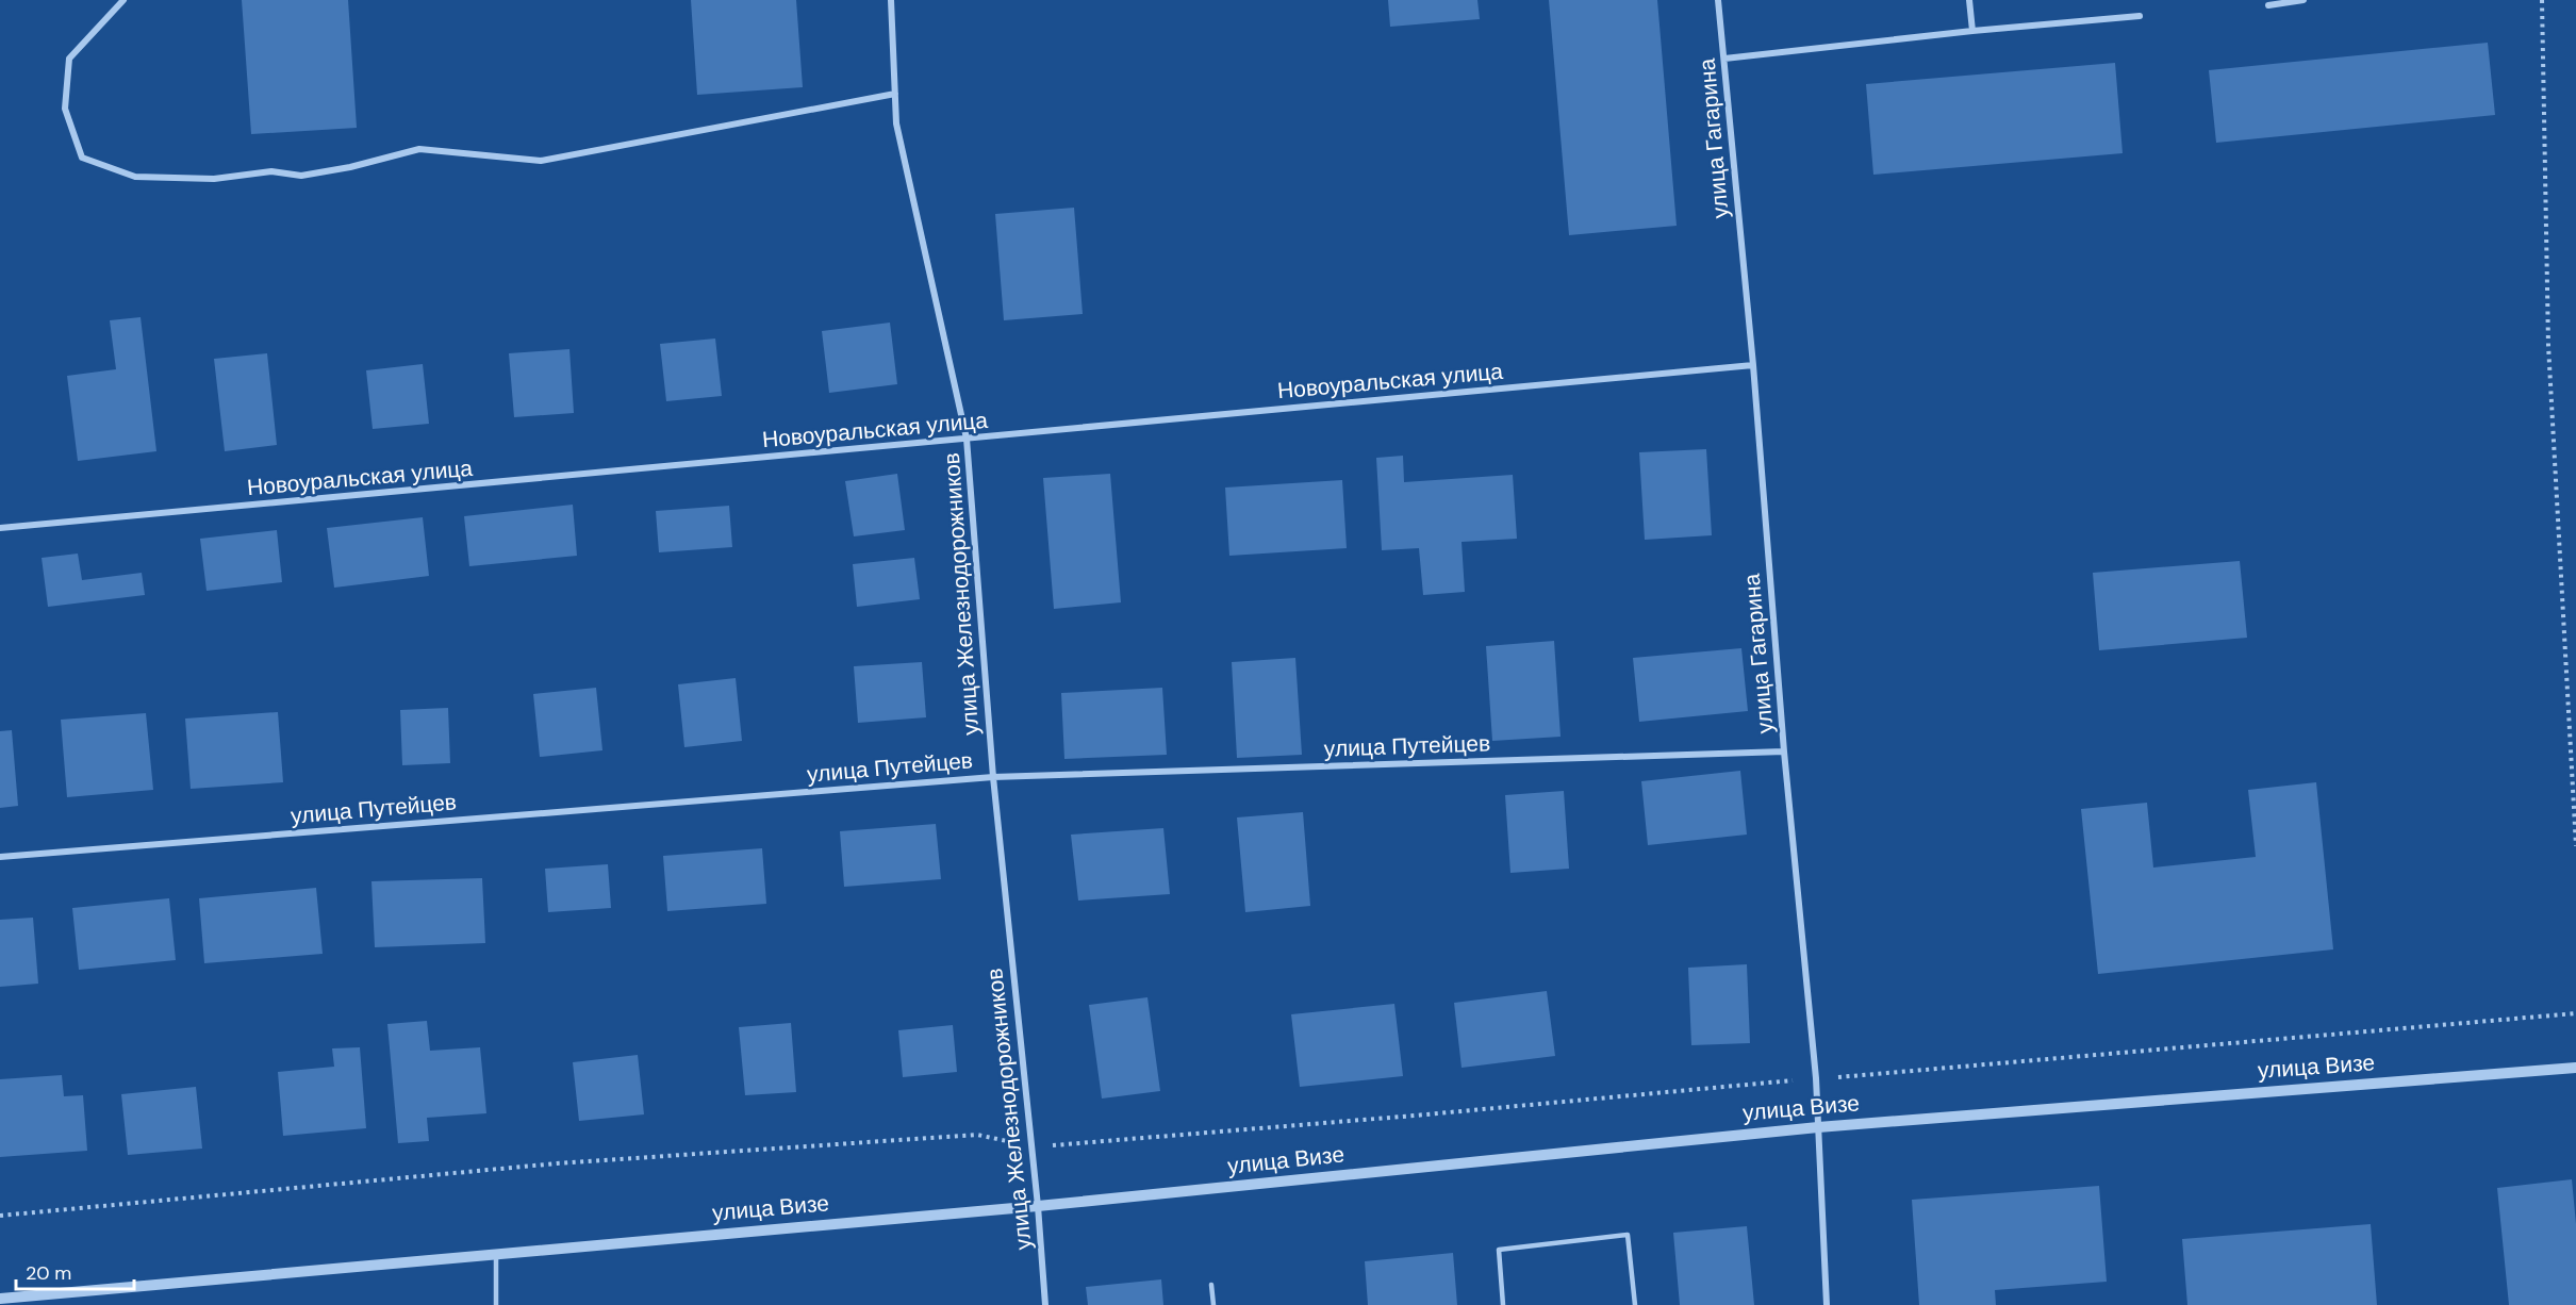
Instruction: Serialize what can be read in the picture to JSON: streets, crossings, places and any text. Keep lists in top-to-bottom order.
{
  "streets": {
    "street": [
      "улица Гагарина",
      "Новоуральская улица",
      "улица Железнодорожников",
      "улица Путейцев",
      "улица Визе"
    ]
  },
  "crossings": [
    ["улица Гагарина", "Новоуральская улица"],
    ["улица Гагарина", "улица Путейцев"],
    ["улица Гагарина", "улица Визе"],
    ["Новоуральская улица", "улица Железнодорожников"],
    ["улица Железнодорожников", "улица Путейцев"],
    ["улица Железнодорожников", "улица Визе"]
  ],
  "scale_bar": "20 m"
}
